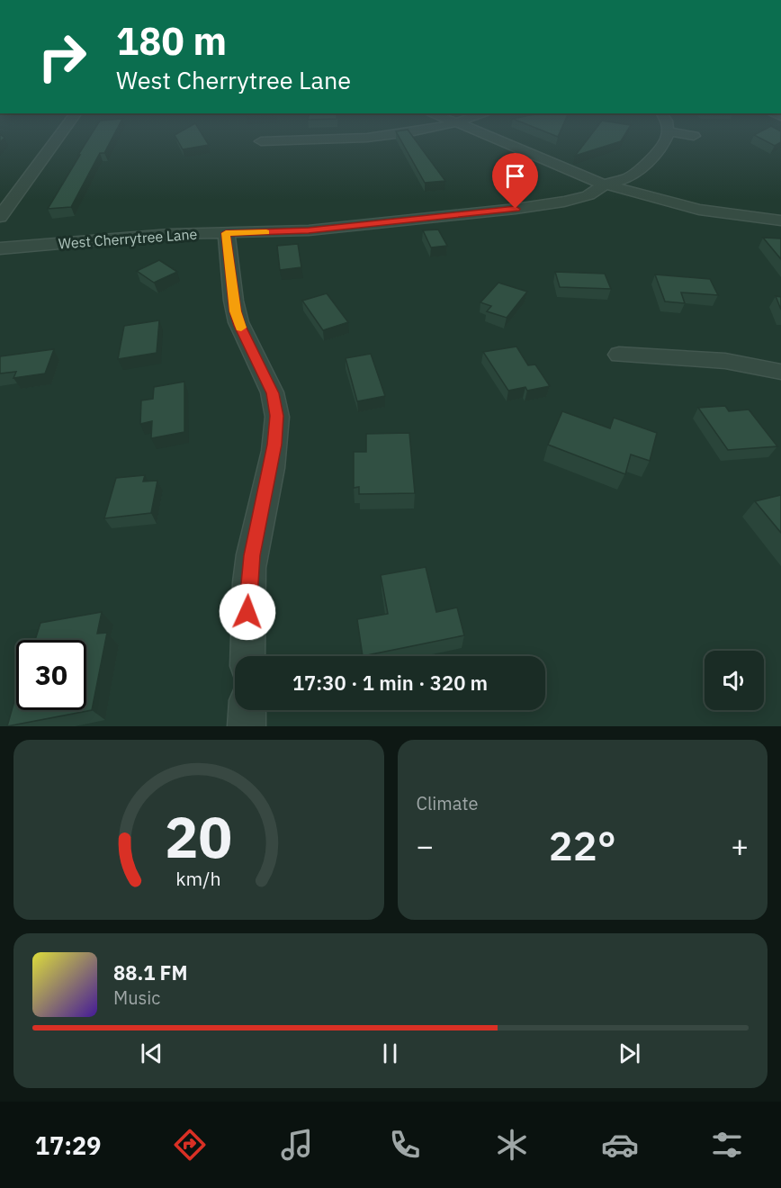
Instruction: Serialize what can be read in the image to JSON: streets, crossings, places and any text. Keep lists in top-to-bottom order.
{
  "streets": {
    "street": ["West Cherrytree Lane"]
  },
  "page": {
    "turn": ["180 m", "West Cherrytree Lane"],
    "limit": "30",
    "trip": "17:30 · 1 min · 320 m",
    "tile": "Climate",
    "heat": ["−", "22°", "+"],
    "song": ["88.1 FM", "Music"],
    "tabs": "17:29",
    "gauge": ["20", "km/h"]
  }
}
